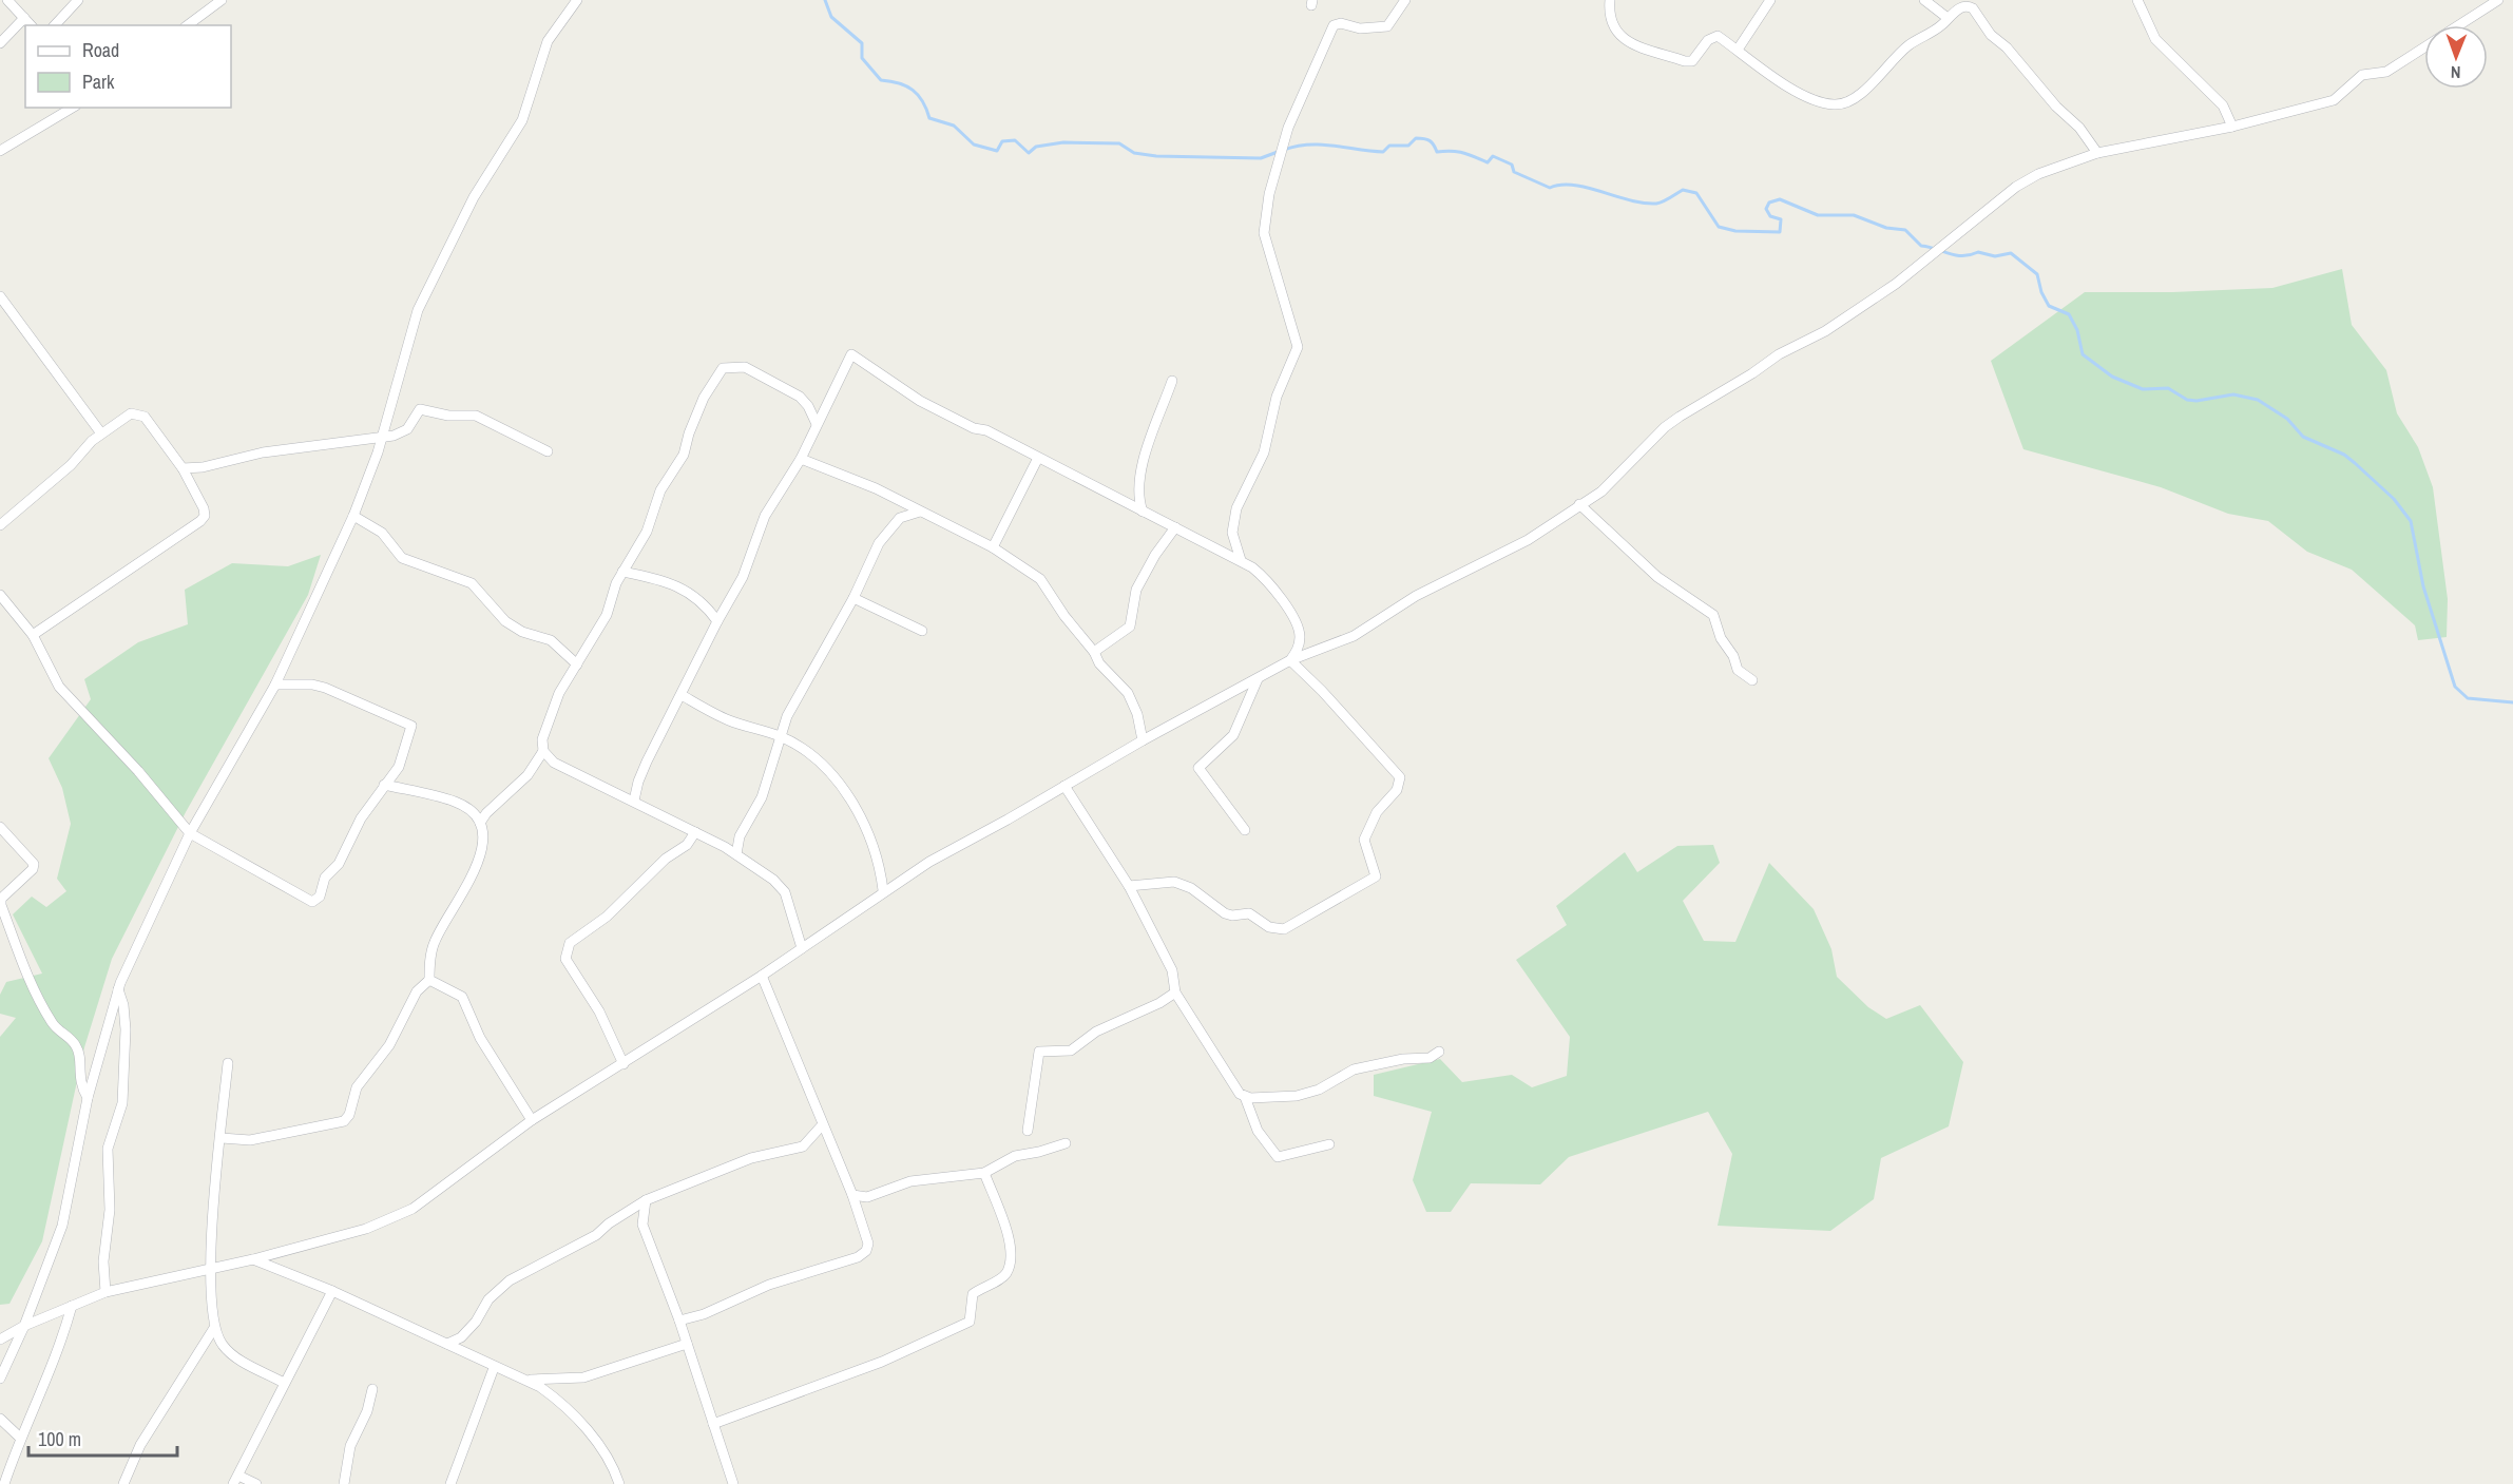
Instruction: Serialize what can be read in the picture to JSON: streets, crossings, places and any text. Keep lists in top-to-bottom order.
{
  "legend": ["Road", "Park"],
  "scale_bar": "100 m",
  "north": "bottom"
}
